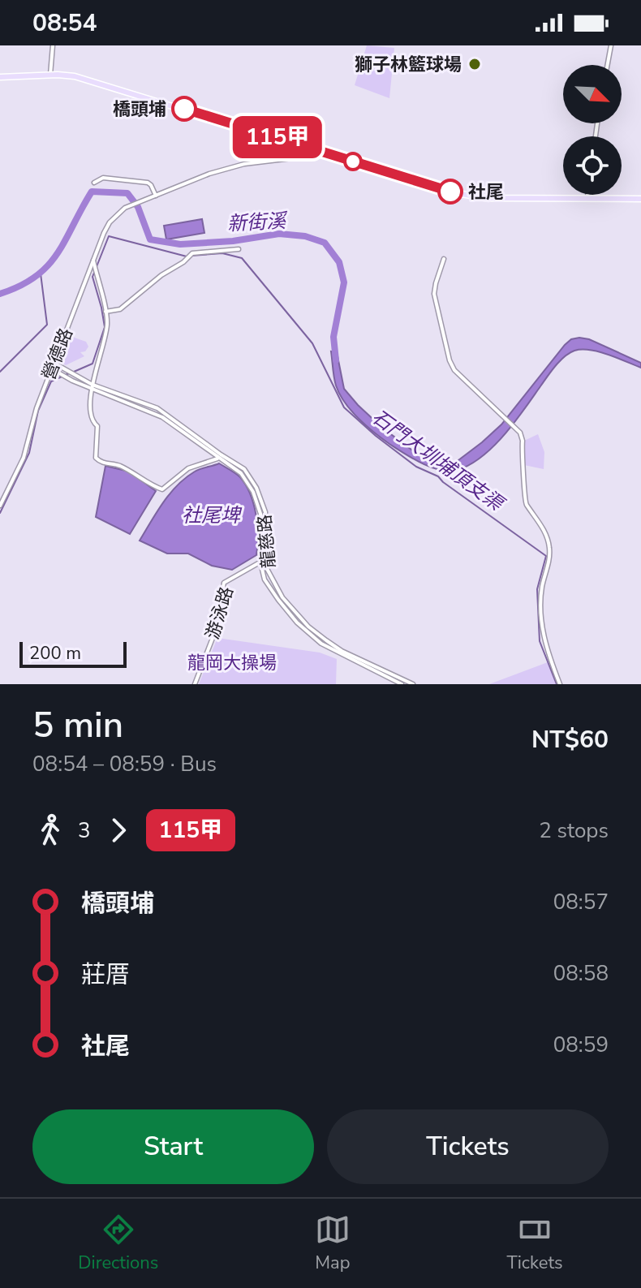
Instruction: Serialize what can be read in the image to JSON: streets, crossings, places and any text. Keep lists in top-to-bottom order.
{
  "streets": {
    "street": ["營德路", "龍慈路", "游泳路"]
  },
  "crossings": [
    ["營德路", "龍慈路"],
    ["龍慈路", "游泳路"]
  ],
  "water": ["新街溪", "石門大圳埔頂支渠", "社尾埤"],
  "parks": ["龍岡大操場"],
  "places": ["獅子林籃球場", "橋頭埔", "社尾"],
  "lines": ["bus line 115甲"],
  "scale_bar": "200 m",
  "north": "bottom right",
  "page": {
    "status": "08:54",
    "on_map": "115甲",
    "scale": "200 m",
    "heading": ["5 min", "08:54 – 08:59 · Bus", "NT$60"],
    "legs": ["3", "115甲", "2 stops"],
    "list": [
      {
        "name": "橋頭埔",
        "value": "08:57"
      },
      {
        "name": "莊厝",
        "value": "08:58"
      },
      {
        "name": "社尾",
        "value": "08:59"
      }
    ],
    "buttons": ["Start", "Tickets"],
    "tabs": ["Directions", "Map", "Tickets"]
  }
}
